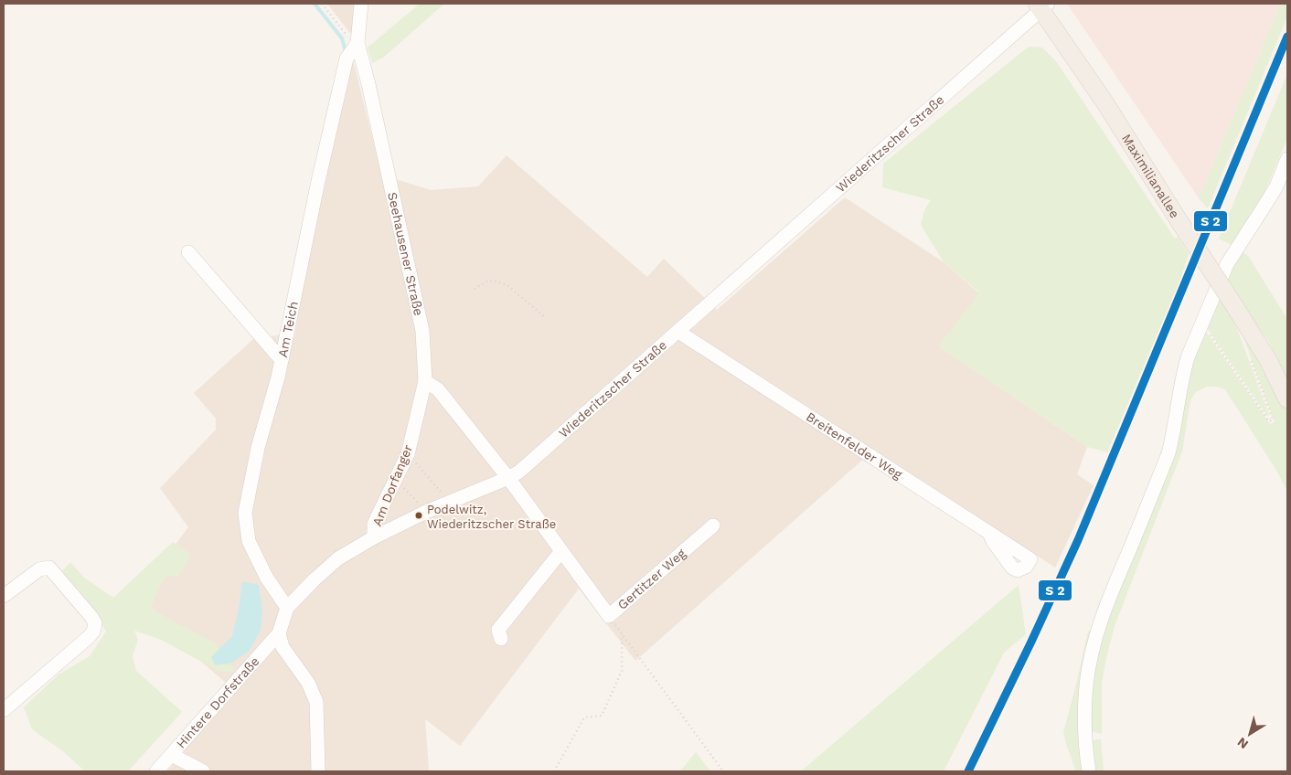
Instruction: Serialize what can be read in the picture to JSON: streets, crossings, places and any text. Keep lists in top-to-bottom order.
{
  "streets": {
    "main road": ["Maximilianallee"],
    "street": [
      "Wiederitzscher Straße",
      "Seehausener Straße",
      "Am Teich",
      "Breitenfelder Weg",
      "Am Dorfanger",
      "Gertitzer Weg",
      "Hintere Dorfstraße"
    ]
  },
  "crossings": [
    ["Wiederitzscher Straße", "Maximilianallee"],
    ["Wiederitzscher Straße", "Am Teich"],
    ["Wiederitzscher Straße", "Breitenfelder Weg"],
    ["Wiederitzscher Straße", "Am Dorfanger"],
    ["Wiederitzscher Straße", "Gertitzer Weg"],
    ["Wiederitzscher Straße", "Hintere Dorfstraße"],
    ["Seehausener Straße", "Am Teich"],
    ["Seehausener Straße", "Am Dorfanger"]
  ],
  "places": ["Podelwitz, Wiederitzscher Straße"],
  "north": "bottom left"
}
